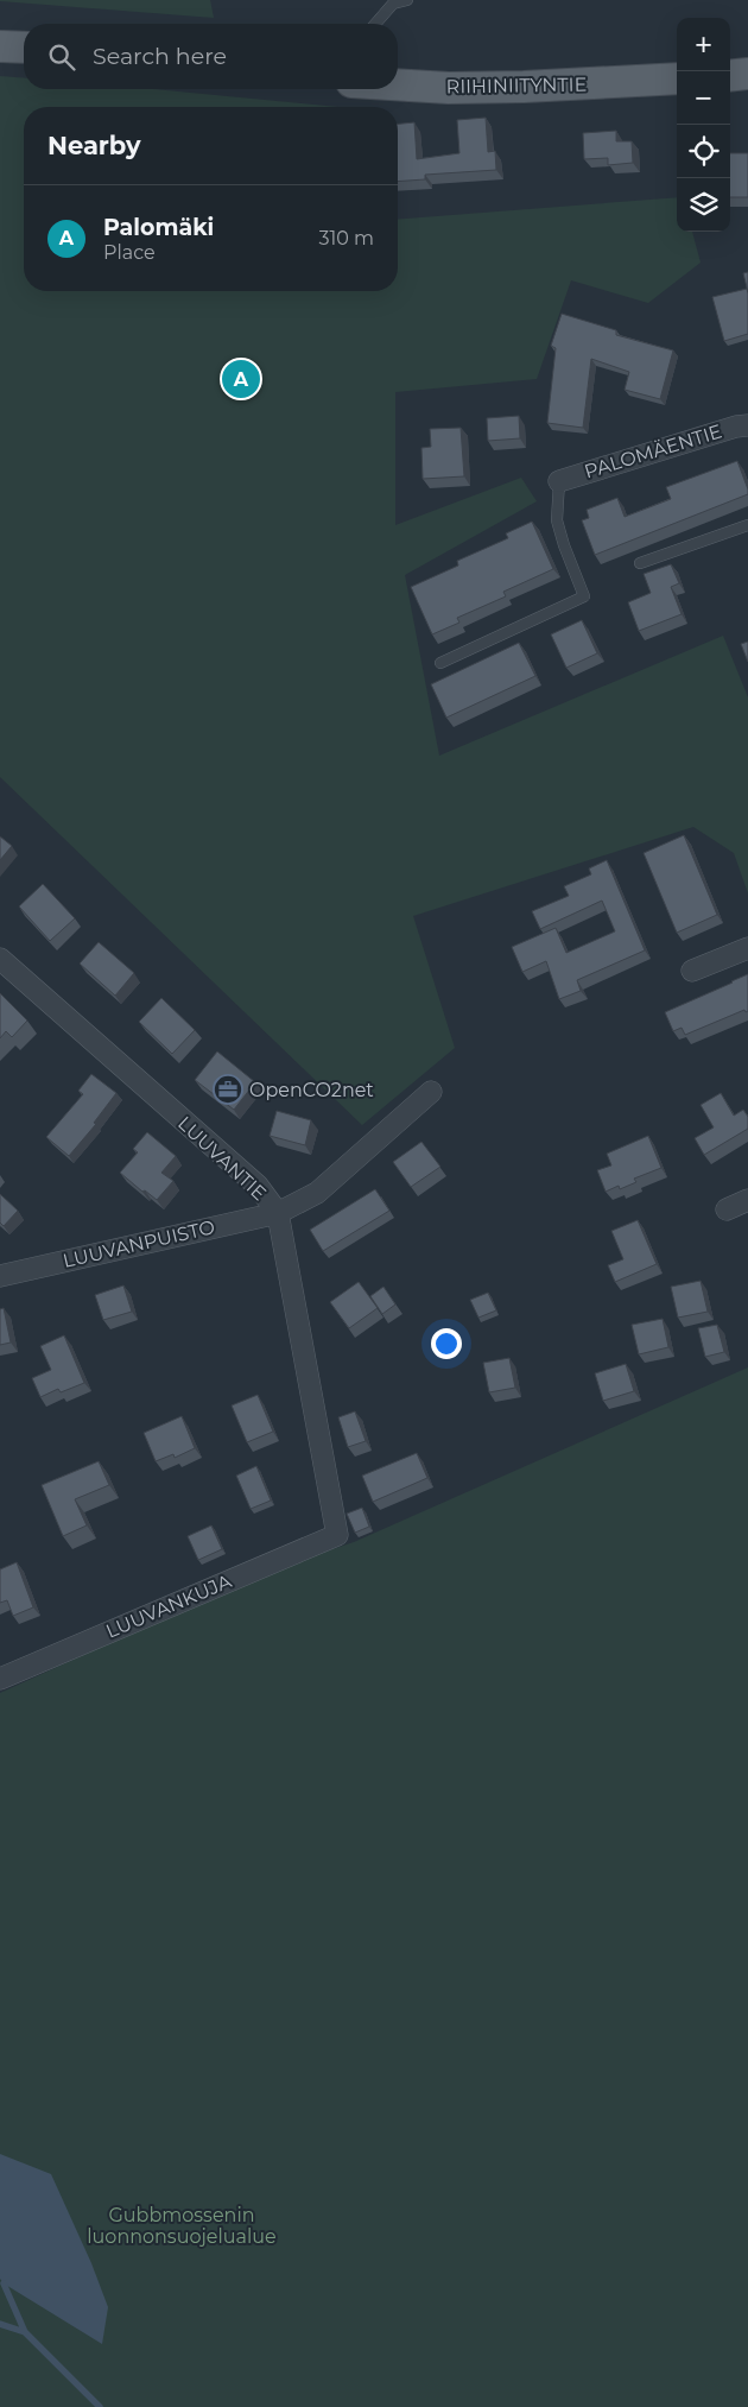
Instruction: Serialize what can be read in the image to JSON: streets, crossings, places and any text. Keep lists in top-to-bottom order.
{
  "streets": {
    "main road": ["RIIHINIITYNTIE"],
    "street": [
      "PALOMÄENTIE",
      "LUUVANTIE",
      "LUUVANPUISTO",
      "LUUVANKUJA"
    ]
  },
  "crossings": [
    ["LUUVANTIE", "LUUVANPUISTO"],
    ["LUUVANTIE", "LUUVANKUJA"]
  ],
  "parks": ["Gubbmossenin luonnonsuojelualue"],
  "places": {
    "office": ["OpenCO2net"]
  },
  "page": {
    "map_buttons": ["+", "−"],
    "search": "Search here",
    "heading": "Nearby",
    "list": [
      {
        "mark": "A",
        "name": "Palomäki",
        "note": "Place",
        "value": "310 m"
      }
    ],
    "pins": "A"
  }
}
